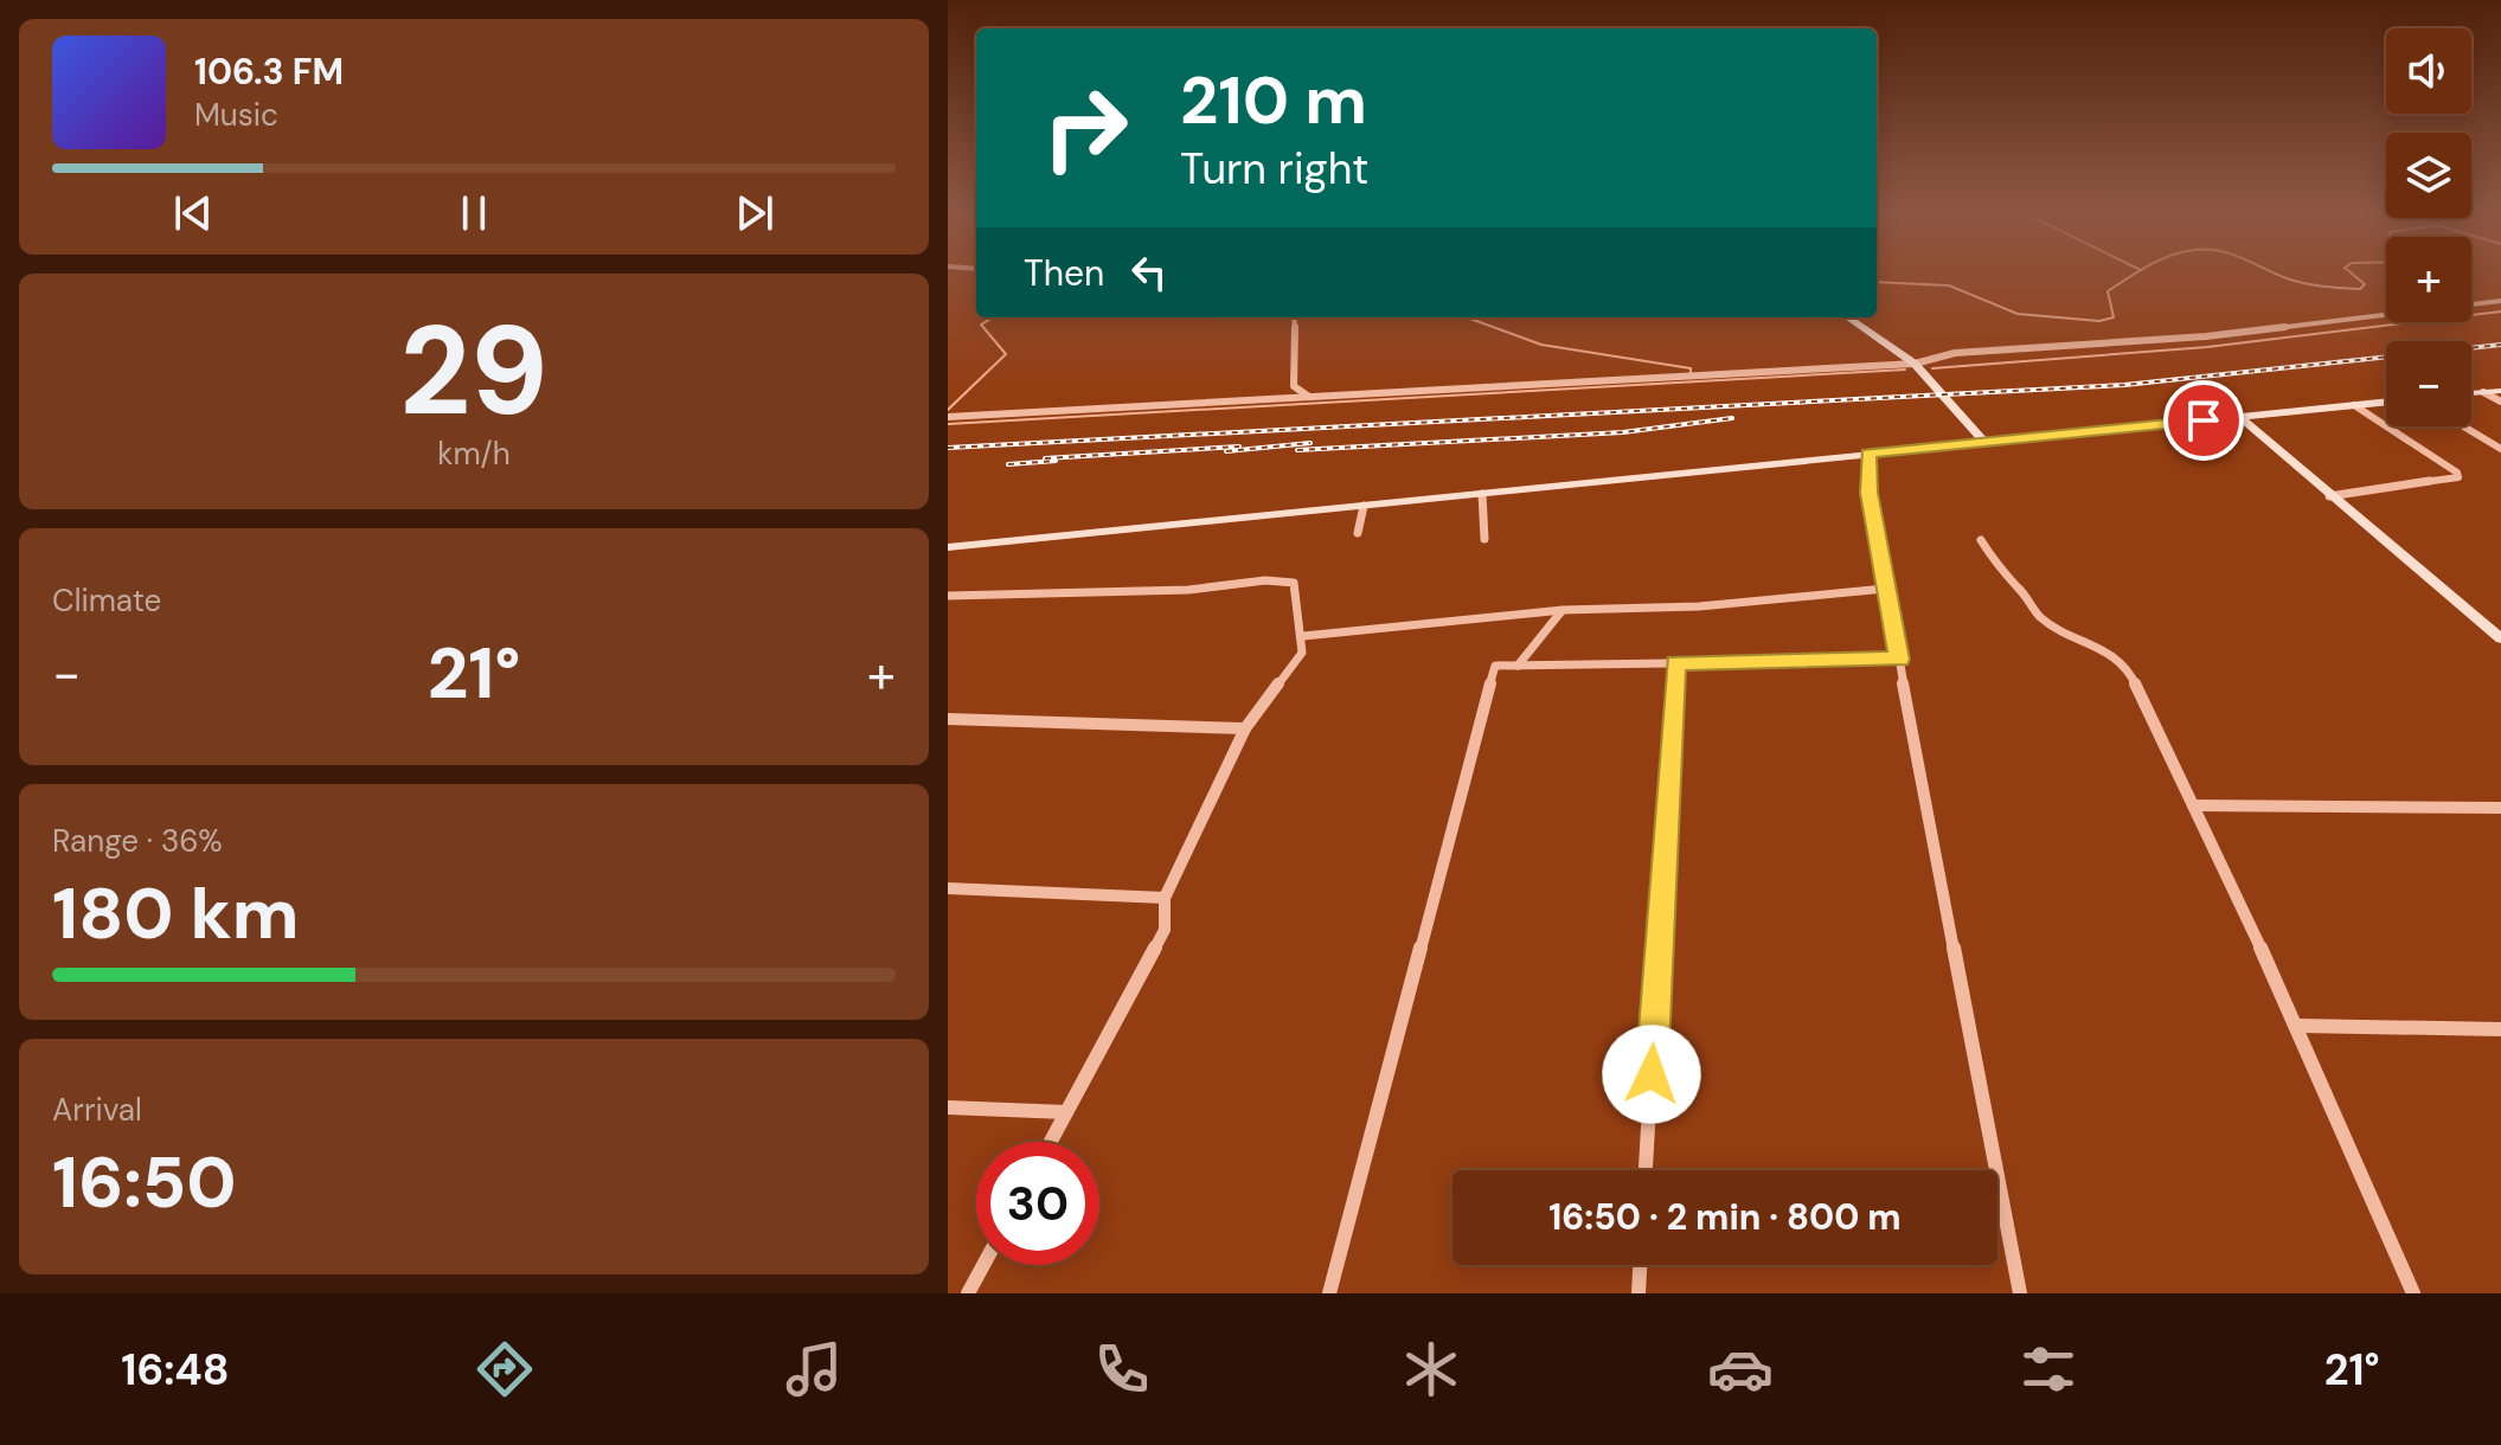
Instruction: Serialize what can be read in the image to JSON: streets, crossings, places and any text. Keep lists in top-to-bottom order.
{
  "page": {
    "map_buttons": ["+", "−"],
    "turn": ["210 m", "Turn right"],
    "song": ["106.3 FM", "Music"],
    "then": "Then",
    "tile": [
      ["29", "km/h"],
      "Climate",
      ["Range · 36%", "180 km"],
      ["Arrival", "16:50"]
    ],
    "heat": ["−", "21°", "+"],
    "limit": "30",
    "trip": "16:50 · 2 min · 800 m",
    "tabs": ["16:48", "21°"]
  }
}
